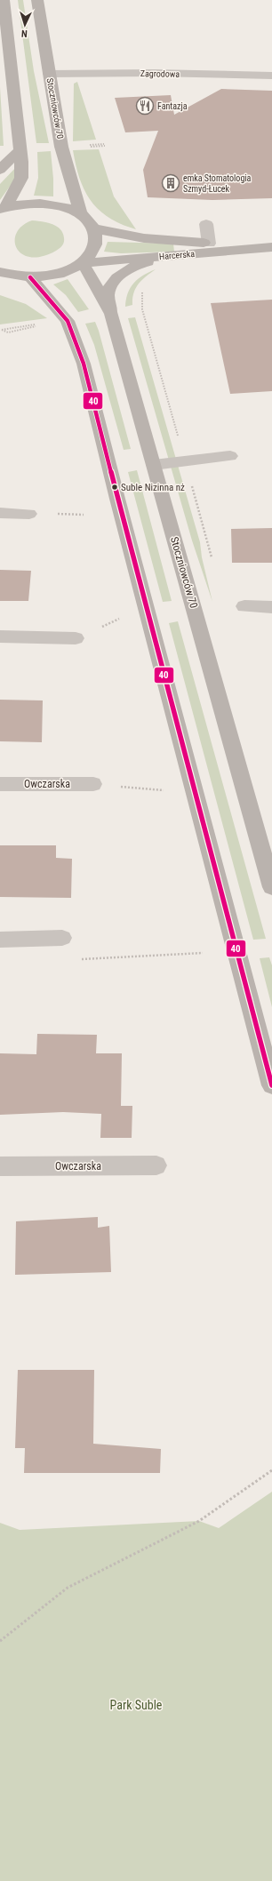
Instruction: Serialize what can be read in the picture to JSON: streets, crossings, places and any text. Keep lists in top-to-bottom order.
{
  "streets": {
    "street": [
      "Zagrodowa",
      "Stoczniowców 70",
      "Harcerska",
      "Owczarska"
    ]
  },
  "crossings": [
    ["Zagrodowa", "Stoczniowców 70"],
    ["Stoczniowców 70", "Harcerska"]
  ],
  "parks": ["Park Suble"],
  "places": {
    "restaurant": ["Fantazja"],
    "building": ["emka Stomatologia Szmyd-Łucek"],
    "other": ["Suble Nizinna nż"]
  },
  "lines": ["transit line 40"],
  "north": "bottom"
}
